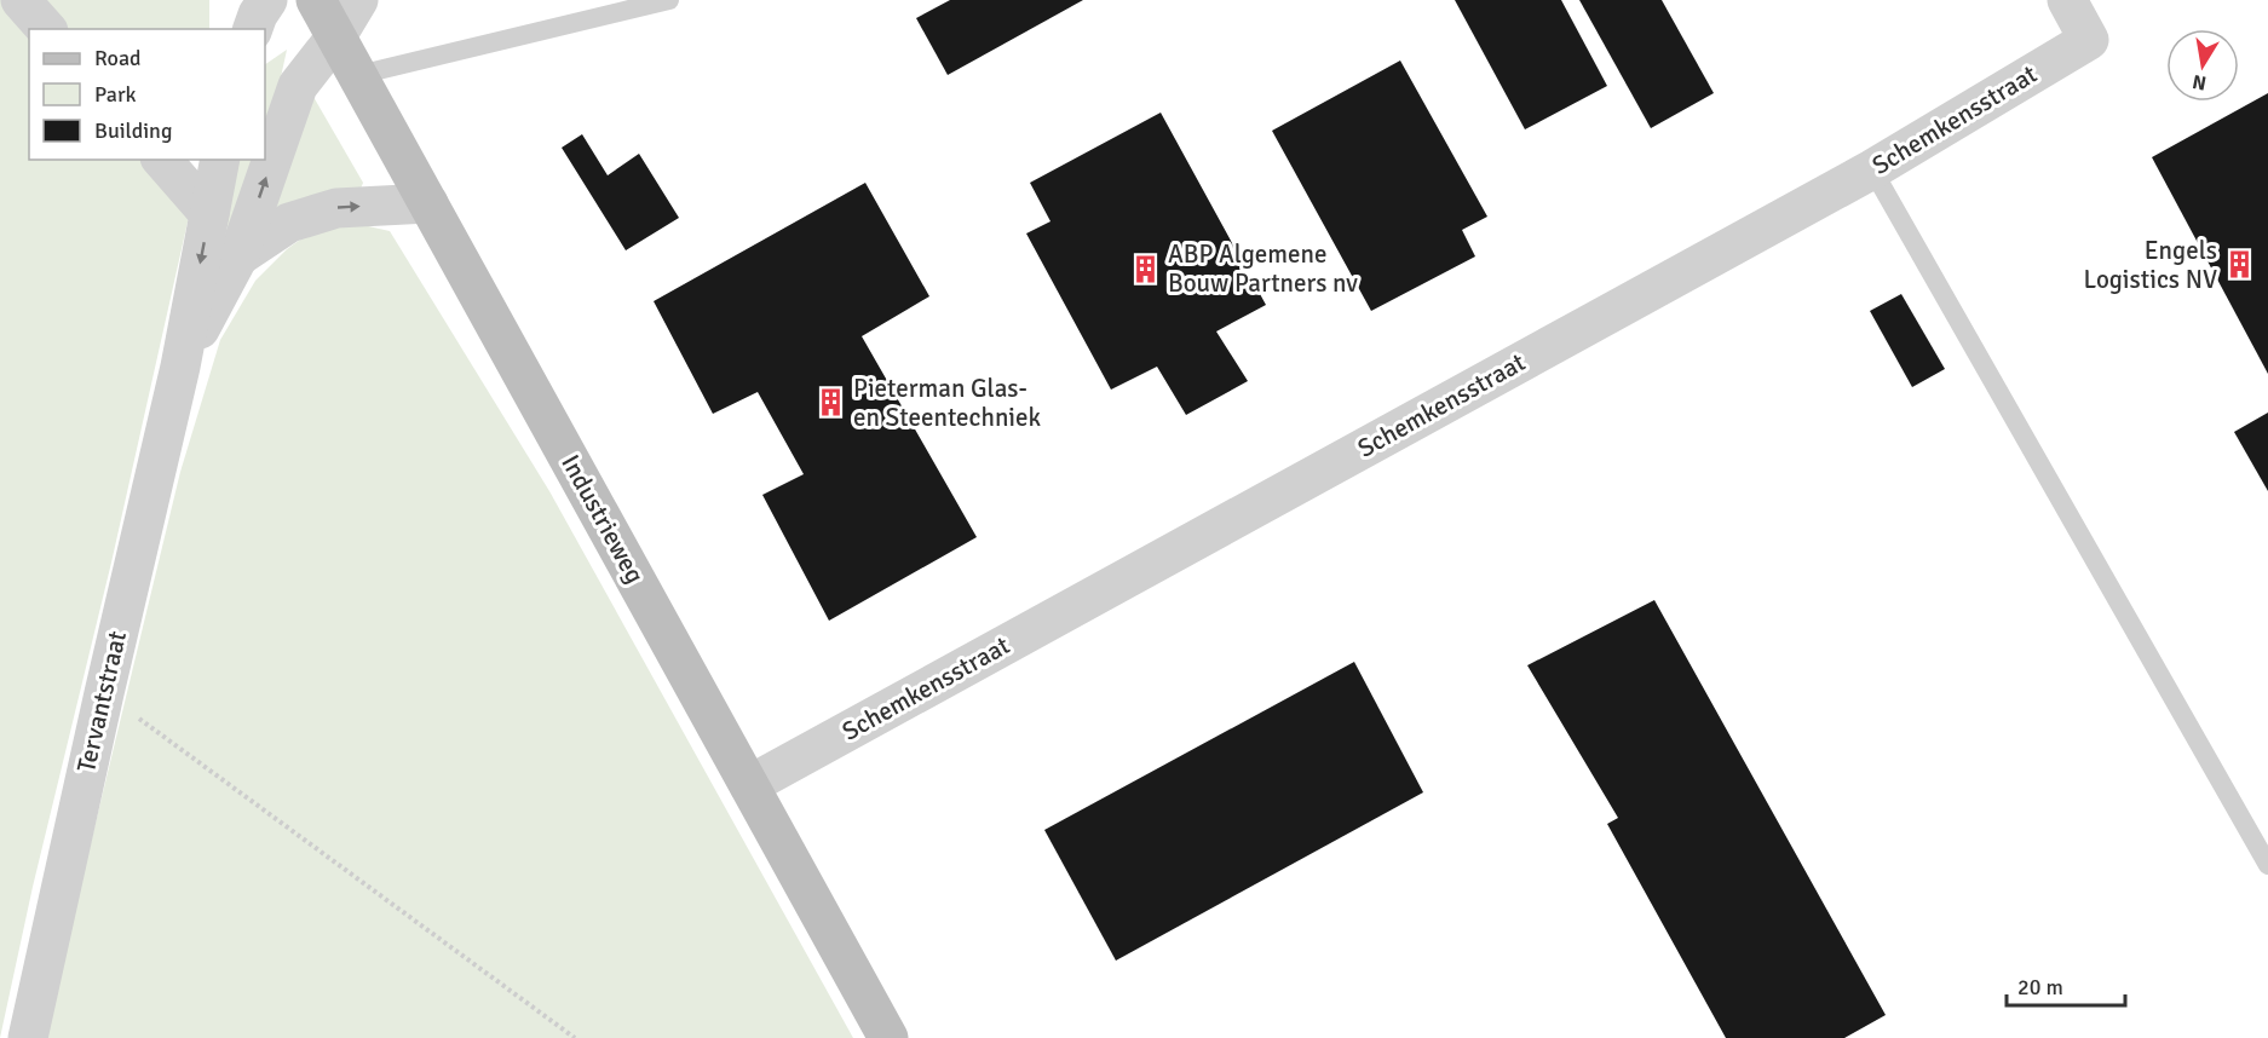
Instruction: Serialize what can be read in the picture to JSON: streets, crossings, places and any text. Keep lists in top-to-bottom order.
{
  "streets": {
    "main road": ["Industrieweg"],
    "street": ["Schemkensstraat", "Tervantstraat"]
  },
  "crossings": [
    ["Schemkensstraat", "Industrieweg"],
    ["Industrieweg", "Tervantstraat"]
  ],
  "places": {
    "building": ["Engels Logistics NV", "ABP Algemene Bouw Partners nv", "Pieterman Glas- en Steentechniek"]
  },
  "legend": ["Road", "Park", "Building"],
  "scale_bar": "20 m",
  "north": "bottom"
}
